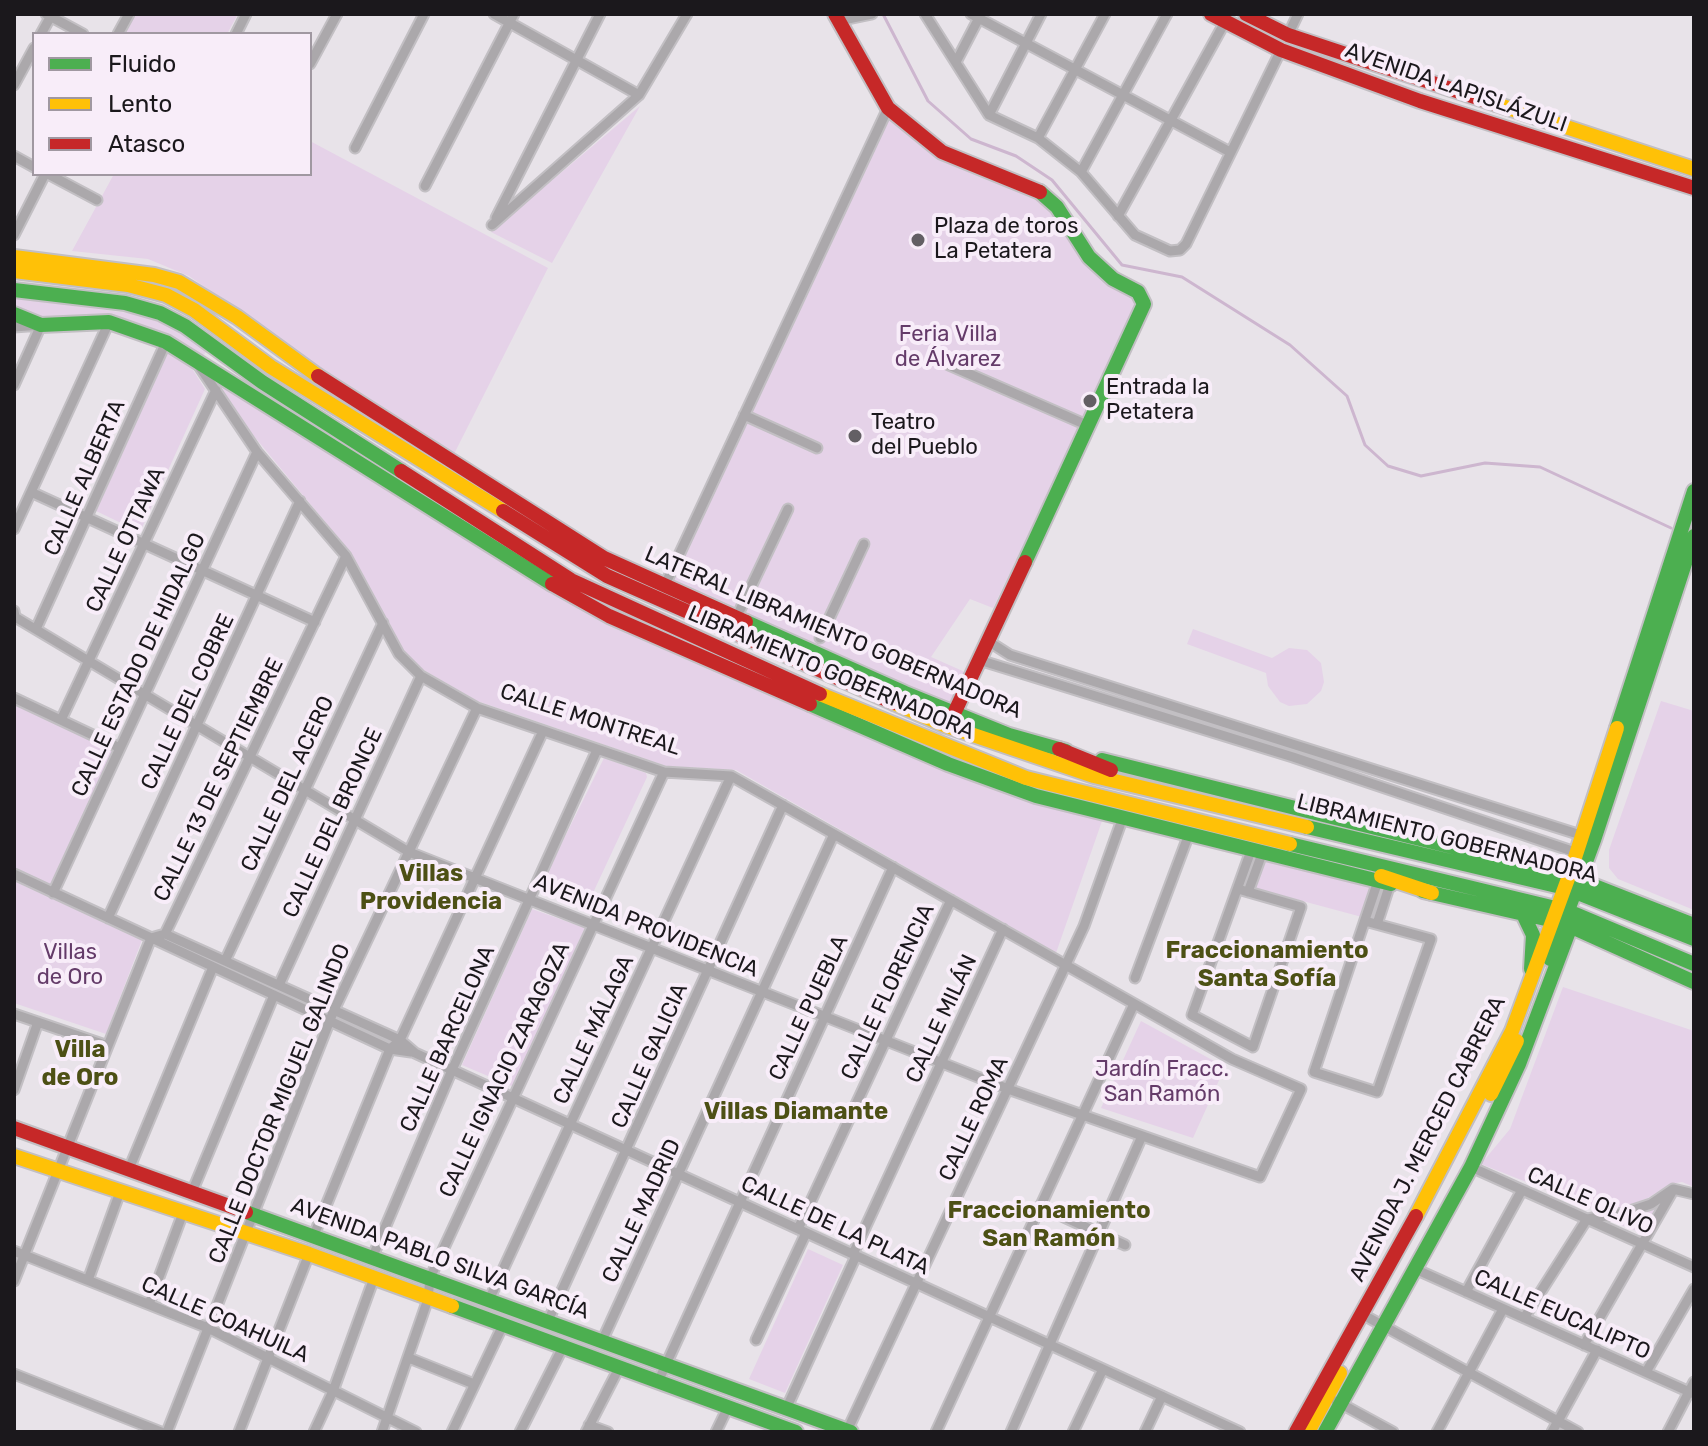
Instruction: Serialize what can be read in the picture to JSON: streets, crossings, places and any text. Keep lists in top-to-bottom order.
{
  "streets": {
    "main road": [
      "AVENIDA LAPISLÁZULI",
      "LATERAL LIBRAMIENTO GOBERNADORA",
      "LIBRAMIENTO GOBERNADORA",
      "CALLE MONTREAL",
      "AVENIDA J. MERCED CABRERA",
      "AVENIDA PABLO SILVA GARCÍA"
    ],
    "street": [
      "CALLE ALBERTA",
      "CALLE OTTAWA",
      "CALLE ESTADO DE HIDALGO",
      "CALLE DEL COBRE",
      "CALLE 13 DE SEPTIEMBRE",
      "CALLE DEL ACERO",
      "CALLE DEL BRONCE",
      "AVENIDA PROVIDENCIA",
      "CALLE FLORENCIA",
      "CALLE PUEBLA",
      "CALLE MILÁN",
      "CALLE MÁLAGA",
      "CALLE BARCELONA",
      "CALLE GALICIA",
      "CALLE IGNACIO ZARAGOZA",
      "CALLE DOCTOR MIGUEL GALINDO",
      "CALLE ROMA",
      "CALLE OLIVO",
      "CALLE MADRID",
      "CALLE DE LA PLATA",
      "CALLE EUCALIPTO",
      "CALLE COAHUILA"
    ]
  },
  "crossings": [
    ["CALLE ALBERTA", "CALLE MONTREAL"],
    ["CALLE ALBERTA", "AVENIDA PROVIDENCIA"],
    ["CALLE OTTAWA", "CALLE MONTREAL"],
    ["CALLE OTTAWA", "AVENIDA PROVIDENCIA"],
    ["LATERAL LIBRAMIENTO GOBERNADORA", "LIBRAMIENTO GOBERNADORA"],
    ["CALLE ESTADO DE HIDALGO", "CALLE MONTREAL"],
    ["CALLE ESTADO DE HIDALGO", "AVENIDA PROVIDENCIA"],
    ["CALLE ESTADO DE HIDALGO", "CALLE DE LA PLATA"],
    ["LIBRAMIENTO GOBERNADORA", "AVENIDA J. MERCED CABRERA"],
    ["CALLE DEL COBRE", "CALLE MONTREAL"],
    ["CALLE DEL COBRE", "AVENIDA PROVIDENCIA"],
    ["CALLE DEL COBRE", "CALLE DE LA PLATA"],
    ["CALLE MONTREAL", "CALLE 13 DE SEPTIEMBRE"],
    ["CALLE MONTREAL", "CALLE DEL ACERO"],
    ["CALLE MONTREAL", "CALLE DEL BRONCE"],
    ["CALLE MONTREAL", "AVENIDA PROVIDENCIA"],
    ["CALLE MONTREAL", "CALLE FLORENCIA"],
    ["CALLE MONTREAL", "CALLE PUEBLA"],
    ["CALLE MONTREAL", "CALLE MILÁN"],
    ["CALLE MONTREAL", "CALLE MÁLAGA"],
    ["CALLE MONTREAL", "CALLE BARCELONA"],
    ["CALLE MONTREAL", "CALLE GALICIA"],
    ["CALLE MONTREAL", "CALLE IGNACIO ZARAGOZA"],
    ["CALLE MONTREAL", "CALLE DOCTOR MIGUEL GALINDO"],
    ["CALLE MONTREAL", "CALLE ROMA"],
    ["CALLE MONTREAL", "CALLE MADRID"],
    ["CALLE 13 DE SEPTIEMBRE", "AVENIDA PROVIDENCIA"],
    ["CALLE 13 DE SEPTIEMBRE", "CALLE DE LA PLATA"],
    ["CALLE DEL ACERO", "AVENIDA PROVIDENCIA"],
    ["CALLE DEL ACERO", "CALLE DE LA PLATA"],
    ["CALLE DEL BRONCE", "AVENIDA PROVIDENCIA"],
    ["CALLE DEL BRONCE", "CALLE DE LA PLATA"],
    ["CALLE DEL BRONCE", "AVENIDA PABLO SILVA GARCÍA"],
    ["AVENIDA PROVIDENCIA", "CALLE FLORENCIA"],
    ["AVENIDA PROVIDENCIA", "CALLE PUEBLA"],
    ["AVENIDA PROVIDENCIA", "CALLE MILÁN"],
    ["AVENIDA PROVIDENCIA", "CALLE MÁLAGA"],
    ["AVENIDA PROVIDENCIA", "CALLE BARCELONA"],
    ["AVENIDA PROVIDENCIA", "CALLE GALICIA"],
    ["AVENIDA PROVIDENCIA", "CALLE IGNACIO ZARAGOZA"],
    ["AVENIDA PROVIDENCIA", "CALLE DOCTOR MIGUEL GALINDO"],
    ["AVENIDA PROVIDENCIA", "CALLE ROMA"],
    ["AVENIDA PROVIDENCIA", "CALLE MADRID"],
    ["CALLE FLORENCIA", "CALLE DE LA PLATA"],
    ["CALLE PUEBLA", "CALLE DE LA PLATA"],
    ["CALLE PUEBLA", "AVENIDA PABLO SILVA GARCÍA"],
    ["CALLE MILÁN", "CALLE DE LA PLATA"],
    ["CALLE MILÁN", "AVENIDA PABLO SILVA GARCÍA"],
    ["CALLE MÁLAGA", "CALLE DE LA PLATA"],
    ["CALLE MÁLAGA", "AVENIDA PABLO SILVA GARCÍA"],
    ["CALLE BARCELONA", "CALLE DE LA PLATA"],
    ["CALLE BARCELONA", "AVENIDA PABLO SILVA GARCÍA"],
    ["CALLE GALICIA", "CALLE DE LA PLATA"],
    ["CALLE GALICIA", "AVENIDA PABLO SILVA GARCÍA"],
    ["CALLE IGNACIO ZARAGOZA", "CALLE DE LA PLATA"],
    ["CALLE IGNACIO ZARAGOZA", "AVENIDA PABLO SILVA GARCÍA"],
    ["CALLE IGNACIO ZARAGOZA", "CALLE COAHUILA"],
    ["CALLE DOCTOR MIGUEL GALINDO", "CALLE DE LA PLATA"],
    ["CALLE DOCTOR MIGUEL GALINDO", "AVENIDA PABLO SILVA GARCÍA"],
    ["CALLE DOCTOR MIGUEL GALINDO", "CALLE COAHUILA"],
    ["CALLE ROMA", "CALLE DE LA PLATA"],
    ["CALLE ROMA", "AVENIDA PABLO SILVA GARCÍA"],
    ["CALLE MADRID", "CALLE DE LA PLATA"],
    ["CALLE MADRID", "AVENIDA PABLO SILVA GARCÍA"]
  ],
  "districts": [
    "Villas Providencia",
    "Fraccionamiento Santa Sofía",
    "Villa de Oro",
    "Villas Diamante",
    "Fraccionamiento San Ramón"
  ],
  "parks": ["Feria Villa de Álvarez", "Villas de Oro", "Jardín Fracc. San Ramón"],
  "places": ["Plaza de toros La Petatera", "Entrada la Petatera", "Teatro del Pueblo"],
  "legend": ["Fluido", "Lento", "Atasco"]
}
